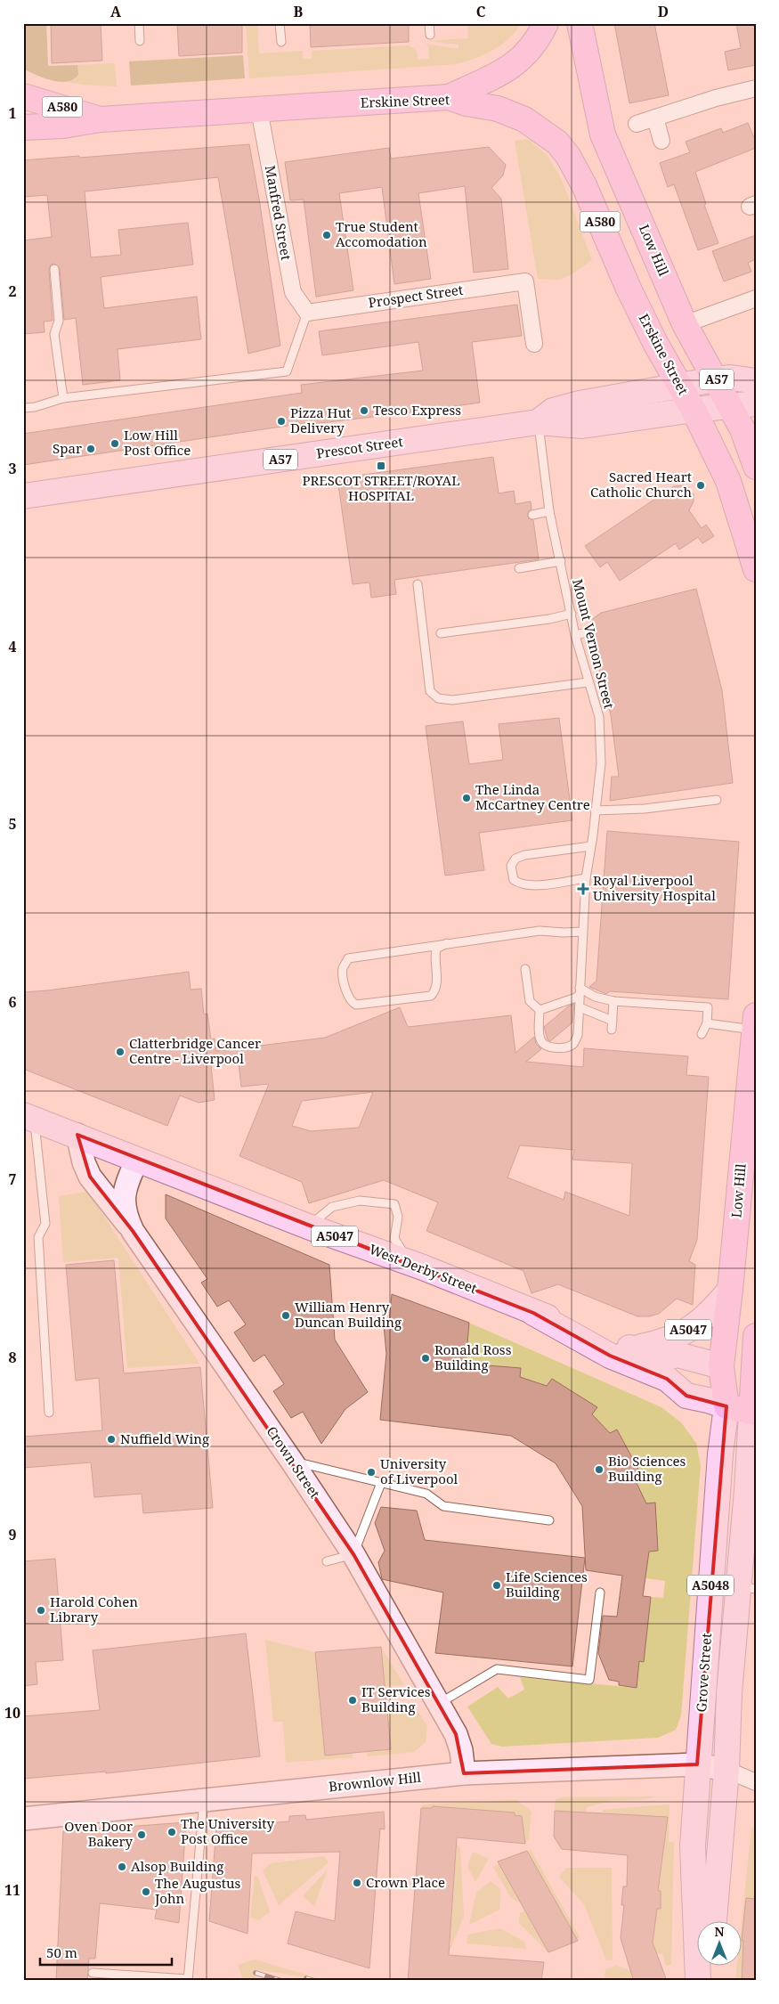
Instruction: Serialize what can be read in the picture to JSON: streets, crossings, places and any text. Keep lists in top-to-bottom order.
{
  "streets": {
    "highway": [
      "Erskine Street",
      "A580",
      "Low Hill",
      "A5047",
      "West Derby Street",
      "A5048",
      "Grove Street"
    ],
    "main road": ["A57", "Prescot Street"],
    "street": [
      "Manfred Street",
      "Prospect Street",
      "Crown Street",
      "Brownlow Hill"
    ],
    "lane": ["Mount Vernon Street"]
  },
  "crossings": [
    ["Erskine Street", "A580"],
    ["Erskine Street", "Manfred Street"],
    ["Erskine Street", "A57"],
    ["Erskine Street", "Prescot Street"],
    ["A580", "A57"],
    ["A580", "Prescot Street"],
    ["Manfred Street", "Prospect Street"],
    ["Low Hill", "A57"],
    ["Low Hill", "Prescot Street"],
    ["Low Hill", "A5047"],
    ["Low Hill", "West Derby Street"],
    ["Low Hill", "Grove Street"],
    ["A57", "Prescot Street"],
    ["Prescot Street", "Mount Vernon Street"],
    ["A5047", "West Derby Street"],
    ["A5047", "Crown Street"],
    ["A5047", "A5048"],
    ["A5047", "Grove Street"],
    ["West Derby Street", "Crown Street"],
    ["West Derby Street", "A5048"],
    ["West Derby Street", "Grove Street"],
    ["Crown Street", "Brownlow Hill"],
    ["A5048", "Grove Street"],
    ["Grove Street", "Brownlow Hill"]
  ],
  "places": {
    "other": [
      "True Student Accomodation",
      "Tesco Express",
      "Pizza Hut Delivery",
      "Low Hill Post Office",
      "Spar",
      "Sacred Heart Catholic Church",
      "The Linda McCartney Centre",
      "Clatterbridge Cancer Centre - Liverpool",
      "William Henry Duncan Building",
      "Ronald Ross Building",
      "Nuffield Wing",
      "Bio Sciences Building",
      "University of Liverpool",
      "Life Sciences Building",
      "Harold Cohen Library",
      "IT Services Building",
      "The University Post Office",
      "Oven Door Bakery",
      "Alsop Building",
      "Crown Place",
      "The Augustus John"
    ],
    "transit": ["PRESCOT STREET/ROYAL HOSPITAL"],
    "health": ["Royal Liverpool University Hospital"]
  },
  "scale_bar": "50 m",
  "north": "top",
  "grid": {
    "columns": [
      "A",
      "B",
      "C",
      "D"
    ],
    "rows": [
      "1",
      "2",
      "3",
      "4",
      "5",
      "6",
      "7",
      "8",
      "9",
      "10",
      "11"
    ]
  }
}
